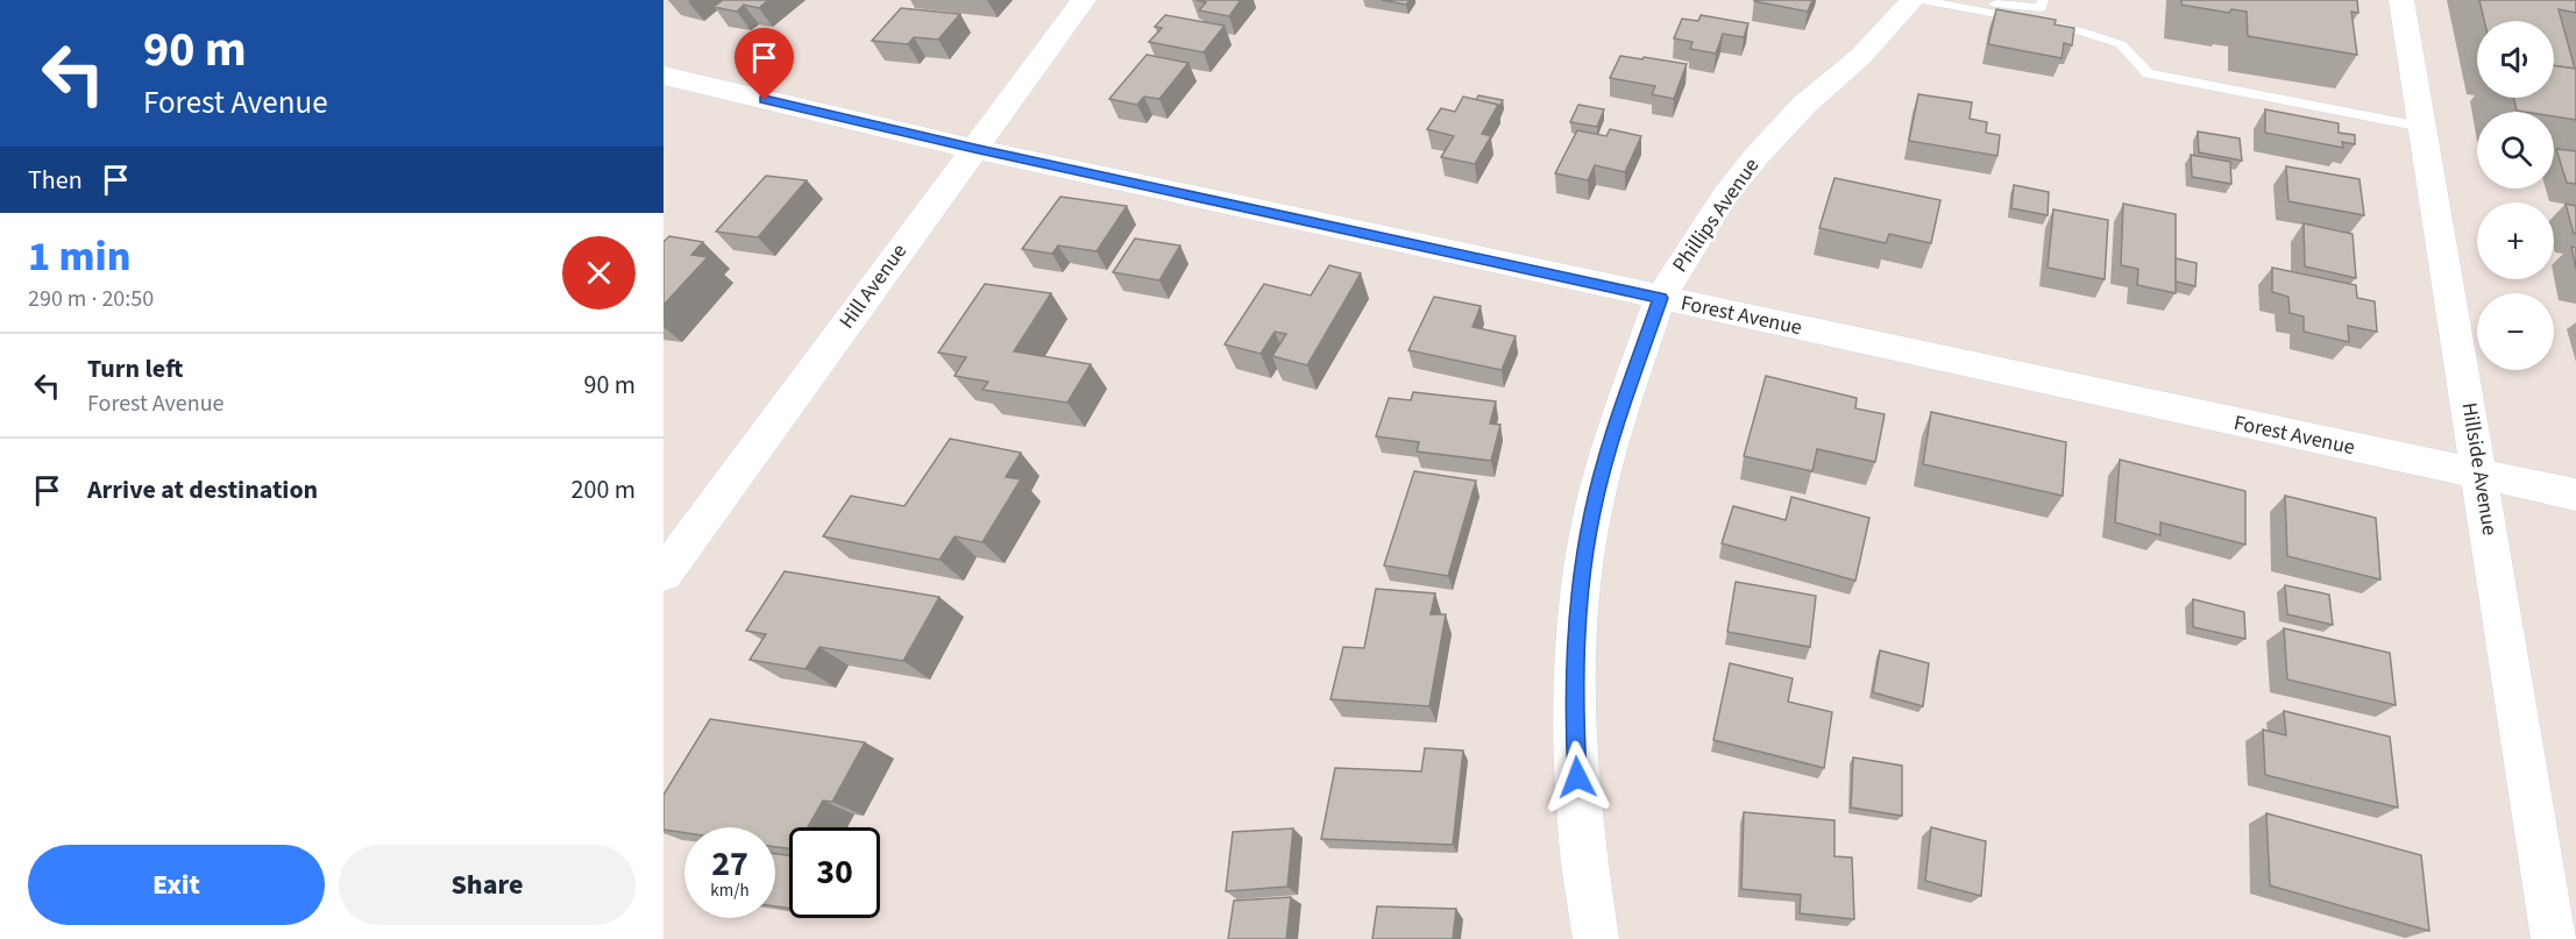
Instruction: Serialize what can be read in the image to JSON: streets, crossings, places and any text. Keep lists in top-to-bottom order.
{
  "streets": {
    "street": [
      "Phillips Avenue",
      "Hill Avenue",
      "Forest Avenue",
      "Hillside Avenue"
    ]
  },
  "crossings": [
    ["Phillips Avenue", "Forest Avenue"],
    ["Hill Avenue", "Forest Avenue"],
    ["Forest Avenue", "Hillside Avenue"]
  ],
  "page": {
    "turn": ["90 m", "Forest Avenue"],
    "map_buttons": ["+", "−"],
    "then": "Then",
    "heading": ["1 min", "290 m · 20:50"],
    "list": [
      {
        "name": "Turn left",
        "note": "Forest Avenue",
        "value": "90 m"
      },
      {
        "name": "Arrive at destination",
        "value": "200 m"
      }
    ],
    "speed": "27 km/h",
    "limit": "30",
    "buttons": ["Exit", "Share"]
  }
}
